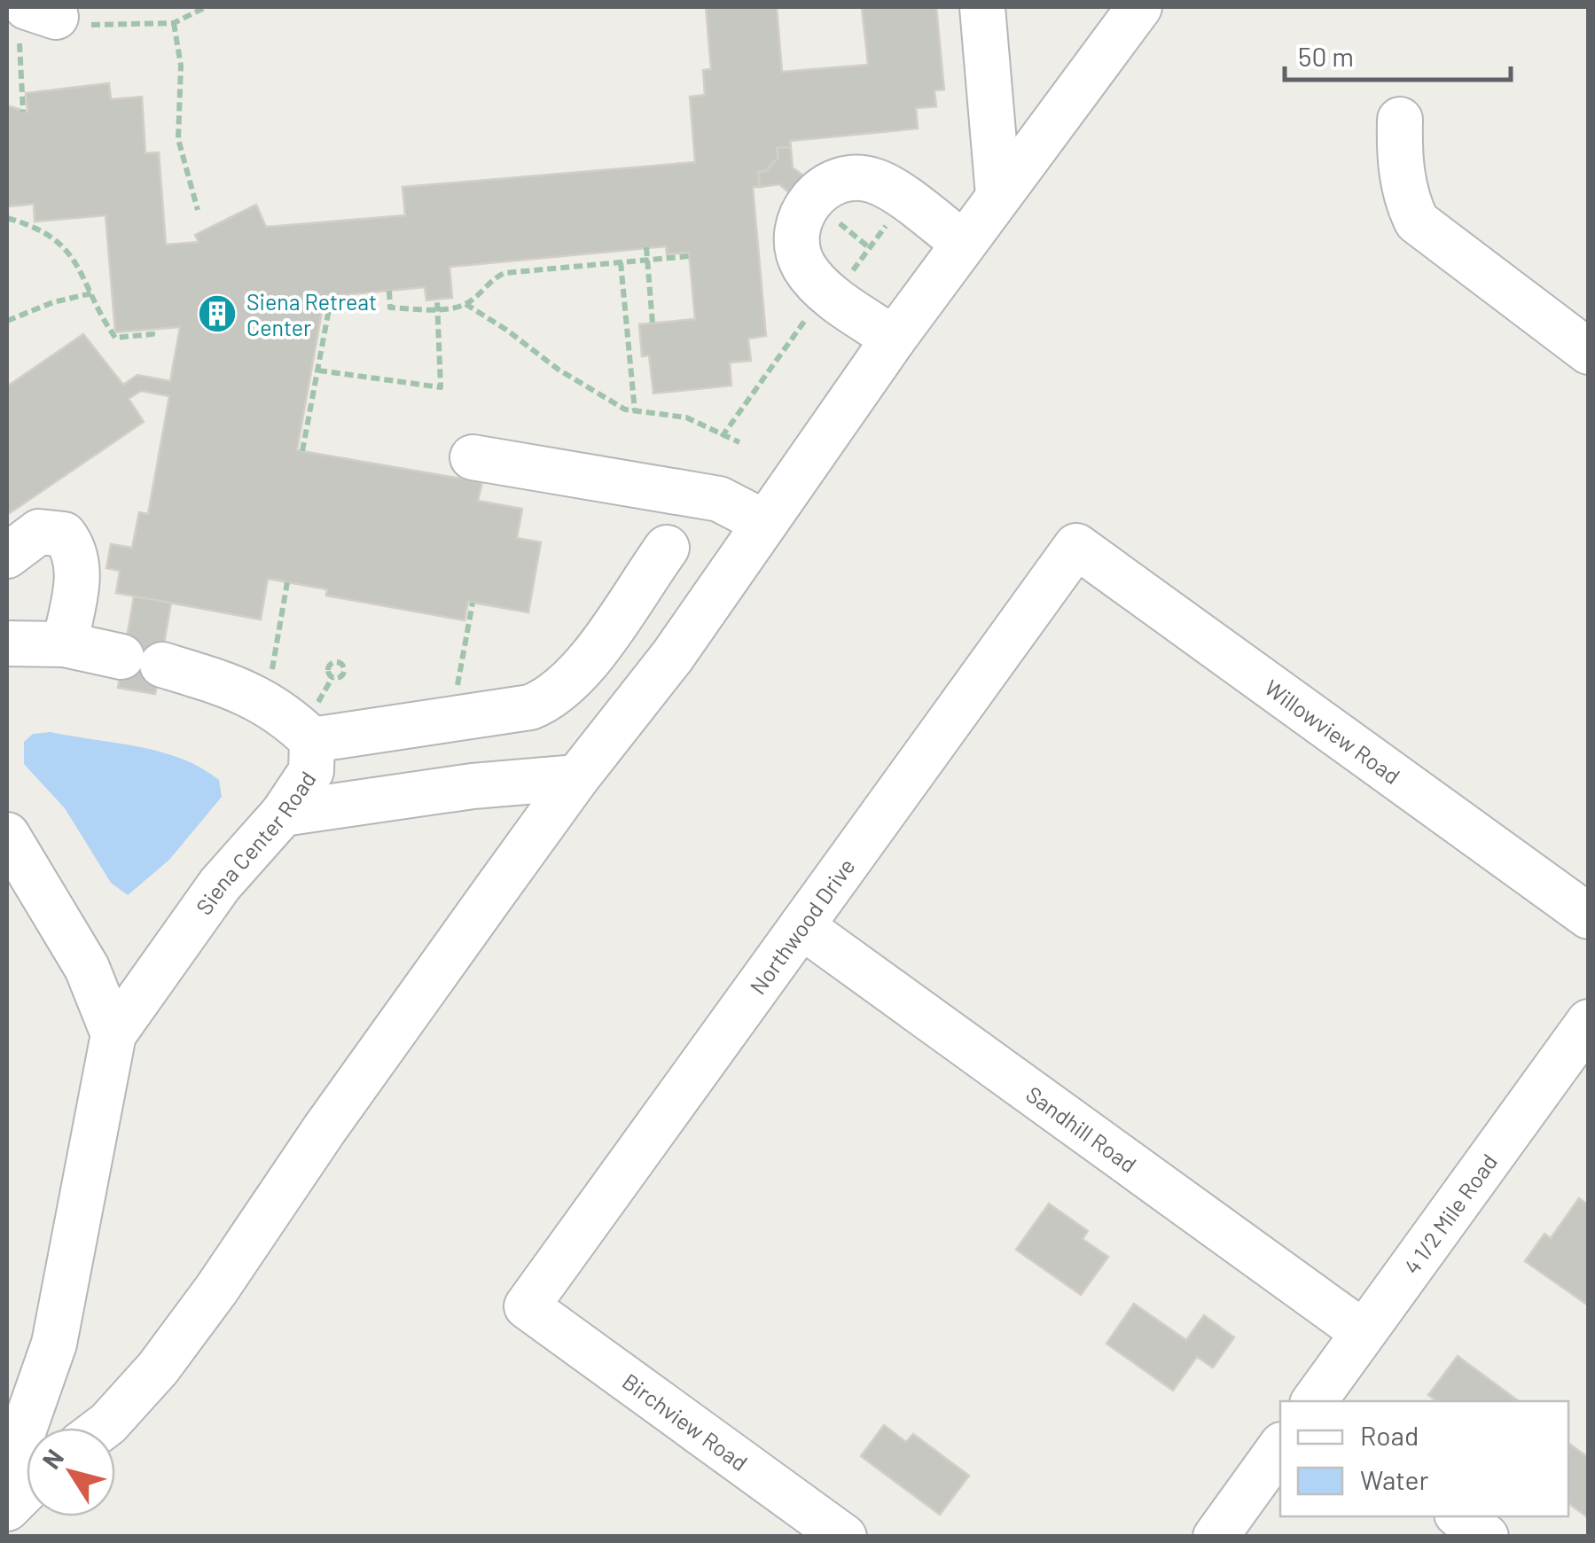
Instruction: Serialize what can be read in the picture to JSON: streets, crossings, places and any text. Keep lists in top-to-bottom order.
{
  "streets": {
    "street": [
      "Willowview Road",
      "Siena Center Road",
      "Northwood Drive",
      "Sandhill Road",
      "4 1/2 Mile Road",
      "Birchview Road"
    ]
  },
  "crossings": [
    ["Willowview Road", "Northwood Drive"],
    ["Northwood Drive", "Sandhill Road"],
    ["Northwood Drive", "Birchview Road"],
    ["Sandhill Road", "4 1/2 Mile Road"]
  ],
  "places": {
    "building": ["Siena Retreat Center"]
  },
  "legend": ["Road", "Water"],
  "scale_bar": "50 m",
  "north": "top left"
}
